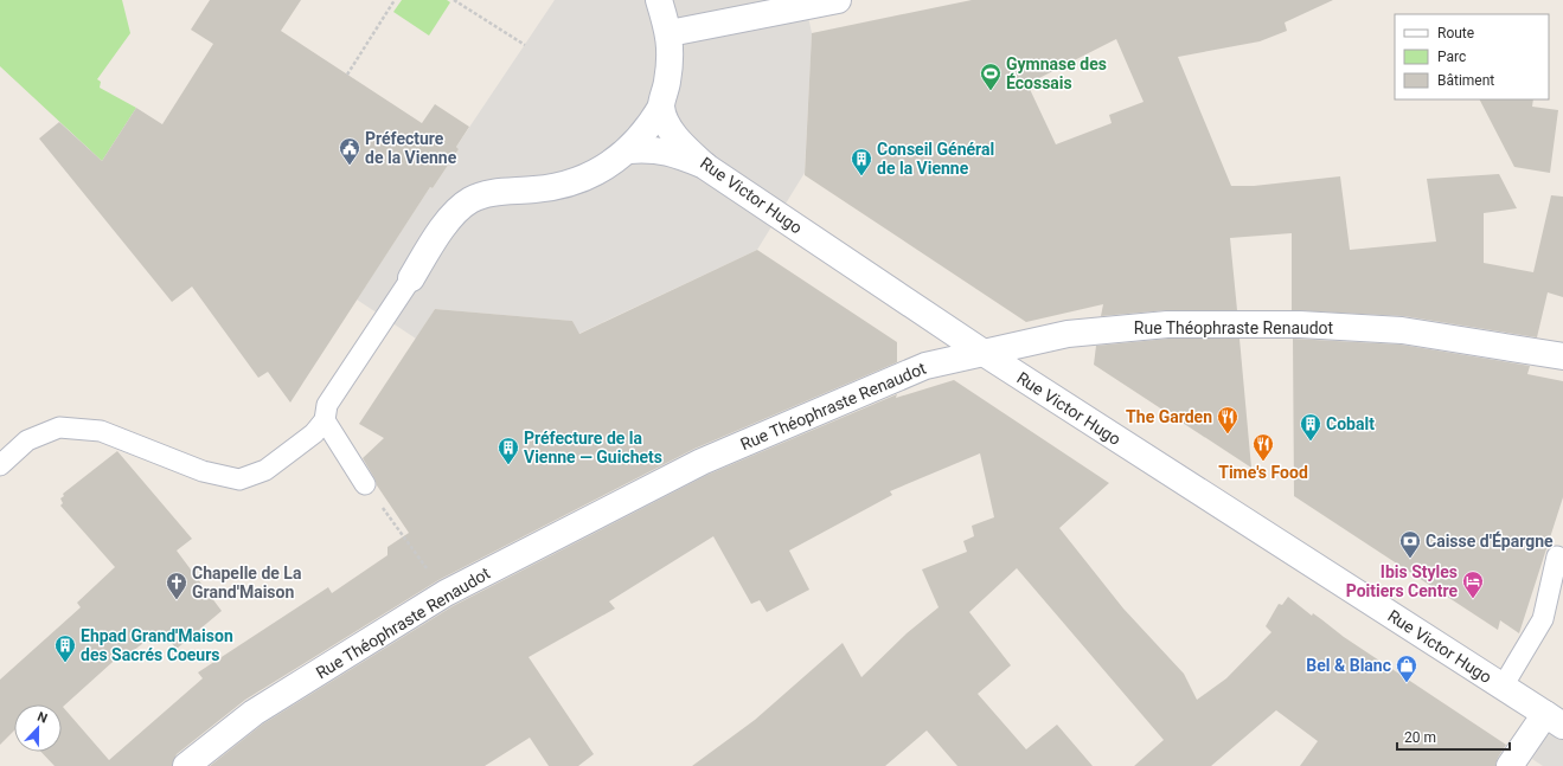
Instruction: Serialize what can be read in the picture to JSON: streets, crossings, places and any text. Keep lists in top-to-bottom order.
{
  "streets": {
    "street": ["Rue Victor Hugo", "Rue Théophraste Renaudot"]
  },
  "crossings": [
    ["Rue Victor Hugo", "Rue Théophraste Renaudot"]
  ],
  "places": {
    "sports": ["Gymnase des Écossais"],
    "public building": ["Préfecture de la Vienne"],
    "building": [
      "Conseil Général de la Vienne",
      "Cobalt",
      "Préfecture de la Vienne — Guichets",
      "Ehpad Grand'Maison des Sacrés Coeurs"
    ],
    "restaurant": ["The Garden", "Time's Food"],
    "bank": ["Caisse d'Épargne"],
    "hotel": ["Ibis Styles Poitiers Centre"],
    "church": ["Chapelle de La Grand'Maison"],
    "shop": ["Bel & Blanc"]
  },
  "legend": ["Route", "Parc", "Bâtiment"],
  "scale_bar": "20 m",
  "north": "top"
}
